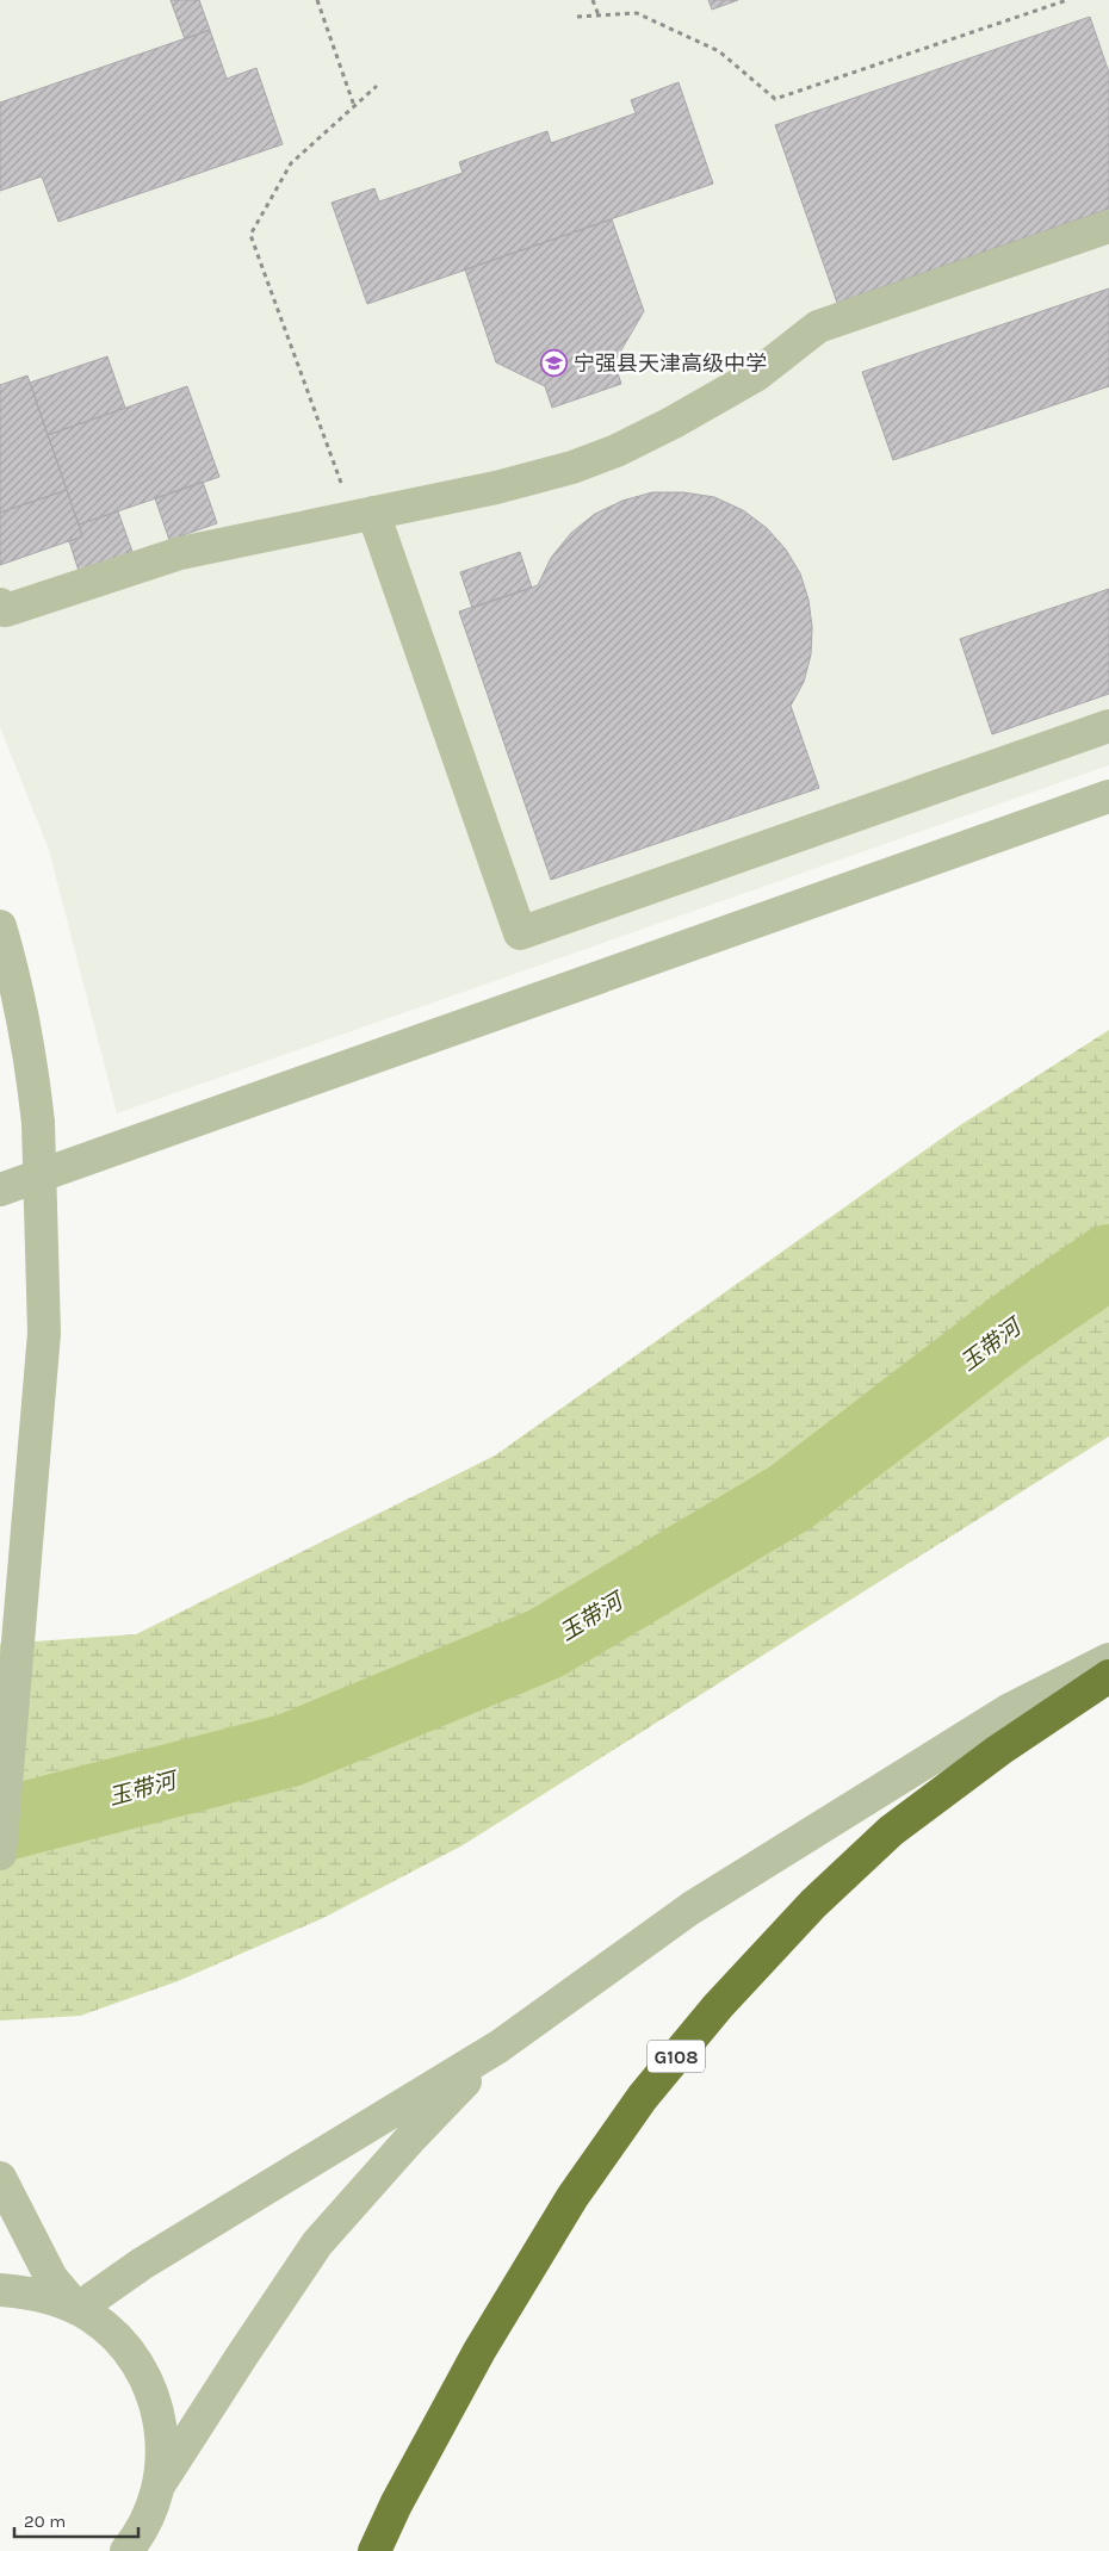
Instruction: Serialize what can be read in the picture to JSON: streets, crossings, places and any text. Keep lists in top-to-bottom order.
{
  "streets": {
    "highway": ["G108"]
  },
  "water": ["玉带河"],
  "places": {
    "school or university": ["宁强县天津高级中学"]
  },
  "scale_bar": "20 m"
}
